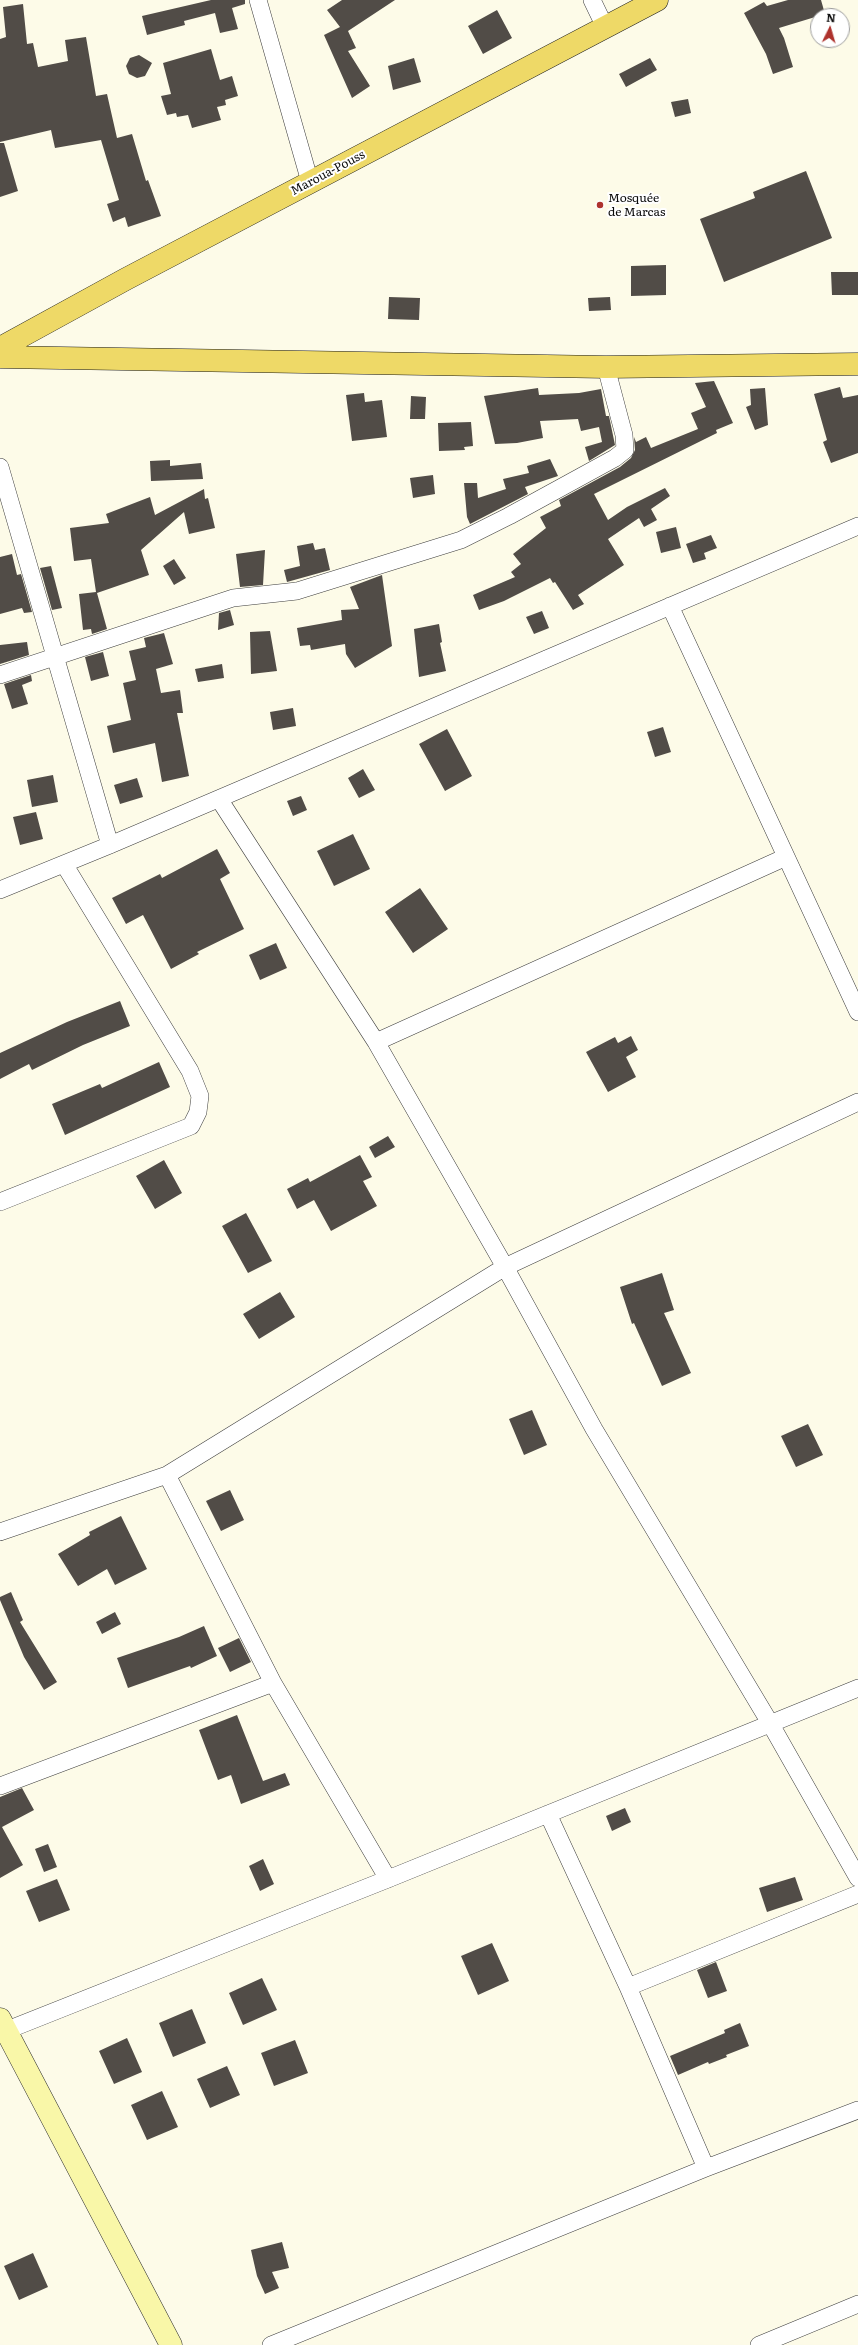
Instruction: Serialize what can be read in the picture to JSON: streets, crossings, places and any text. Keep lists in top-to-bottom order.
{
  "streets": {
    "main road": ["Maroua-Pouss"]
  },
  "places": ["Mosquée de Marcas"],
  "north": "top"
}
